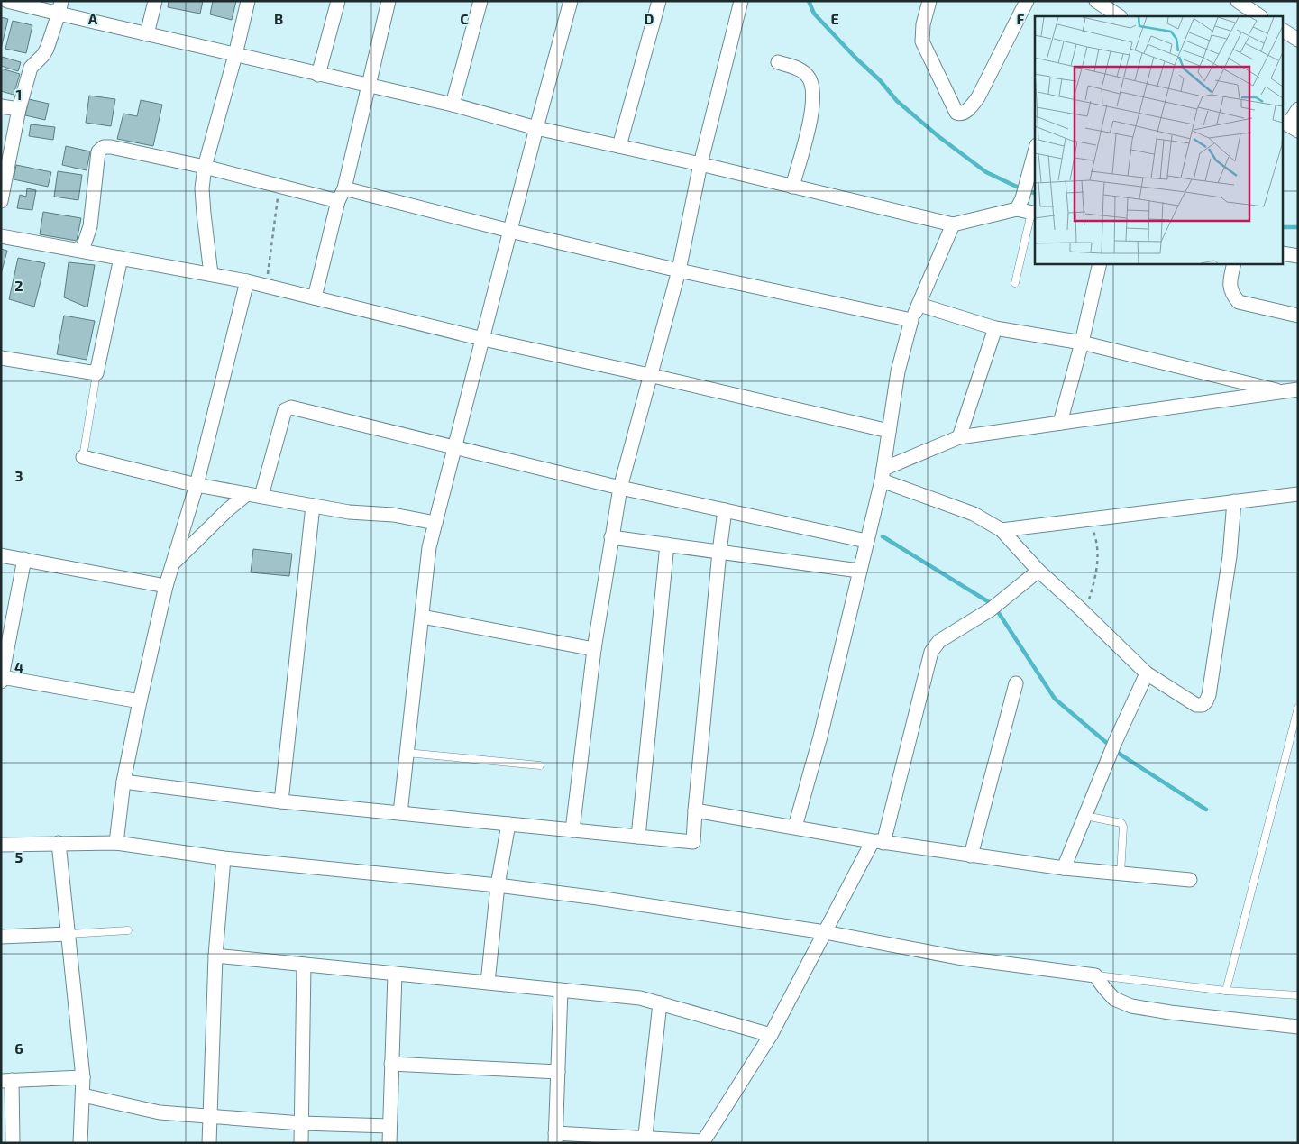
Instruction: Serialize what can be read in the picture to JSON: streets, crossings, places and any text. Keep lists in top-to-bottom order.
{
  "grid": {
    "columns": [
      "A",
      "B",
      "C",
      "D",
      "E",
      "F"
    ],
    "rows": [
      "1",
      "2",
      "3",
      "4",
      "5",
      "6"
    ]
  }
}
